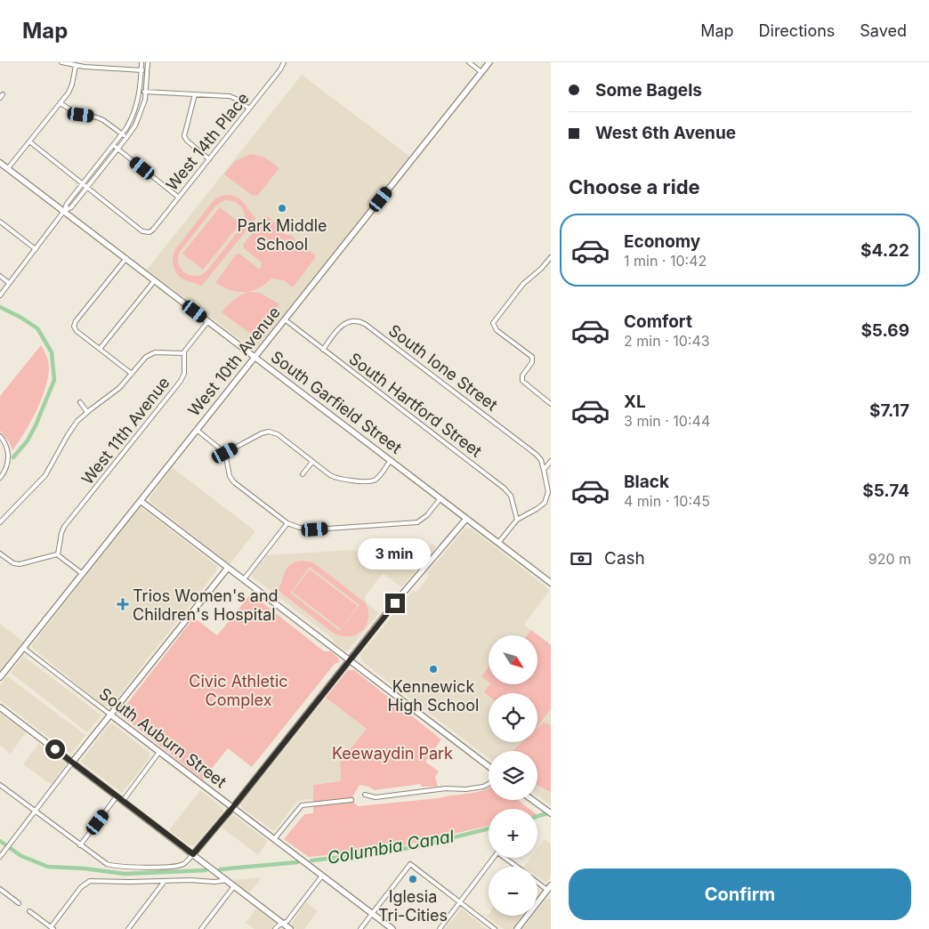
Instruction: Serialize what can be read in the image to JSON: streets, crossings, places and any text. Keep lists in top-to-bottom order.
{
  "streets": {
    "street": [
      "West 14th Place",
      "West 10th Avenue",
      "South Ione Street",
      "South Garfield Street",
      "South Hartford Street",
      "West 11th Avenue",
      "South Auburn Street"
    ]
  },
  "crossings": [
    ["West 10th Avenue", "South Garfield Street"],
    ["West 10th Avenue", "South Hartford Street"],
    ["West 10th Avenue", "South Auburn Street"],
    ["South Ione Street", "South Hartford Street"]
  ],
  "water": ["Columbia Canal"],
  "parks": ["Civic Athletic Complex", "Keewaydin Park"],
  "places": {
    "other": ["Park Middle School", "Kennewick High School", "Iglesia Tri-Cities"],
    "health": ["Trios Women's and Children's Hospital"]
  },
  "north": "bottom right",
  "page": {
    "header": "Map",
    "nav": ["Map", "Directions", "Saved"],
    "banner": ["Some Bagels", "West 6th Avenue"],
    "heading": "Choose a ride",
    "list": [
      {
        "name": "Economy",
        "note": "1 min · 10:42",
        "value": "$4.22"
      },
      {
        "name": "Comfort",
        "note": "2 min · 10:43",
        "value": "$5.69"
      },
      {
        "name": "XL",
        "note": "3 min · 10:44",
        "value": "$7.17"
      },
      {
        "name": "Black",
        "note": "4 min · 10:45",
        "value": "$5.74"
      }
    ],
    "pay": ["Cash", "920 m"],
    "bubble": "3 min",
    "map_buttons": ["+", "−"],
    "buttons": "Confirm"
  }
}
